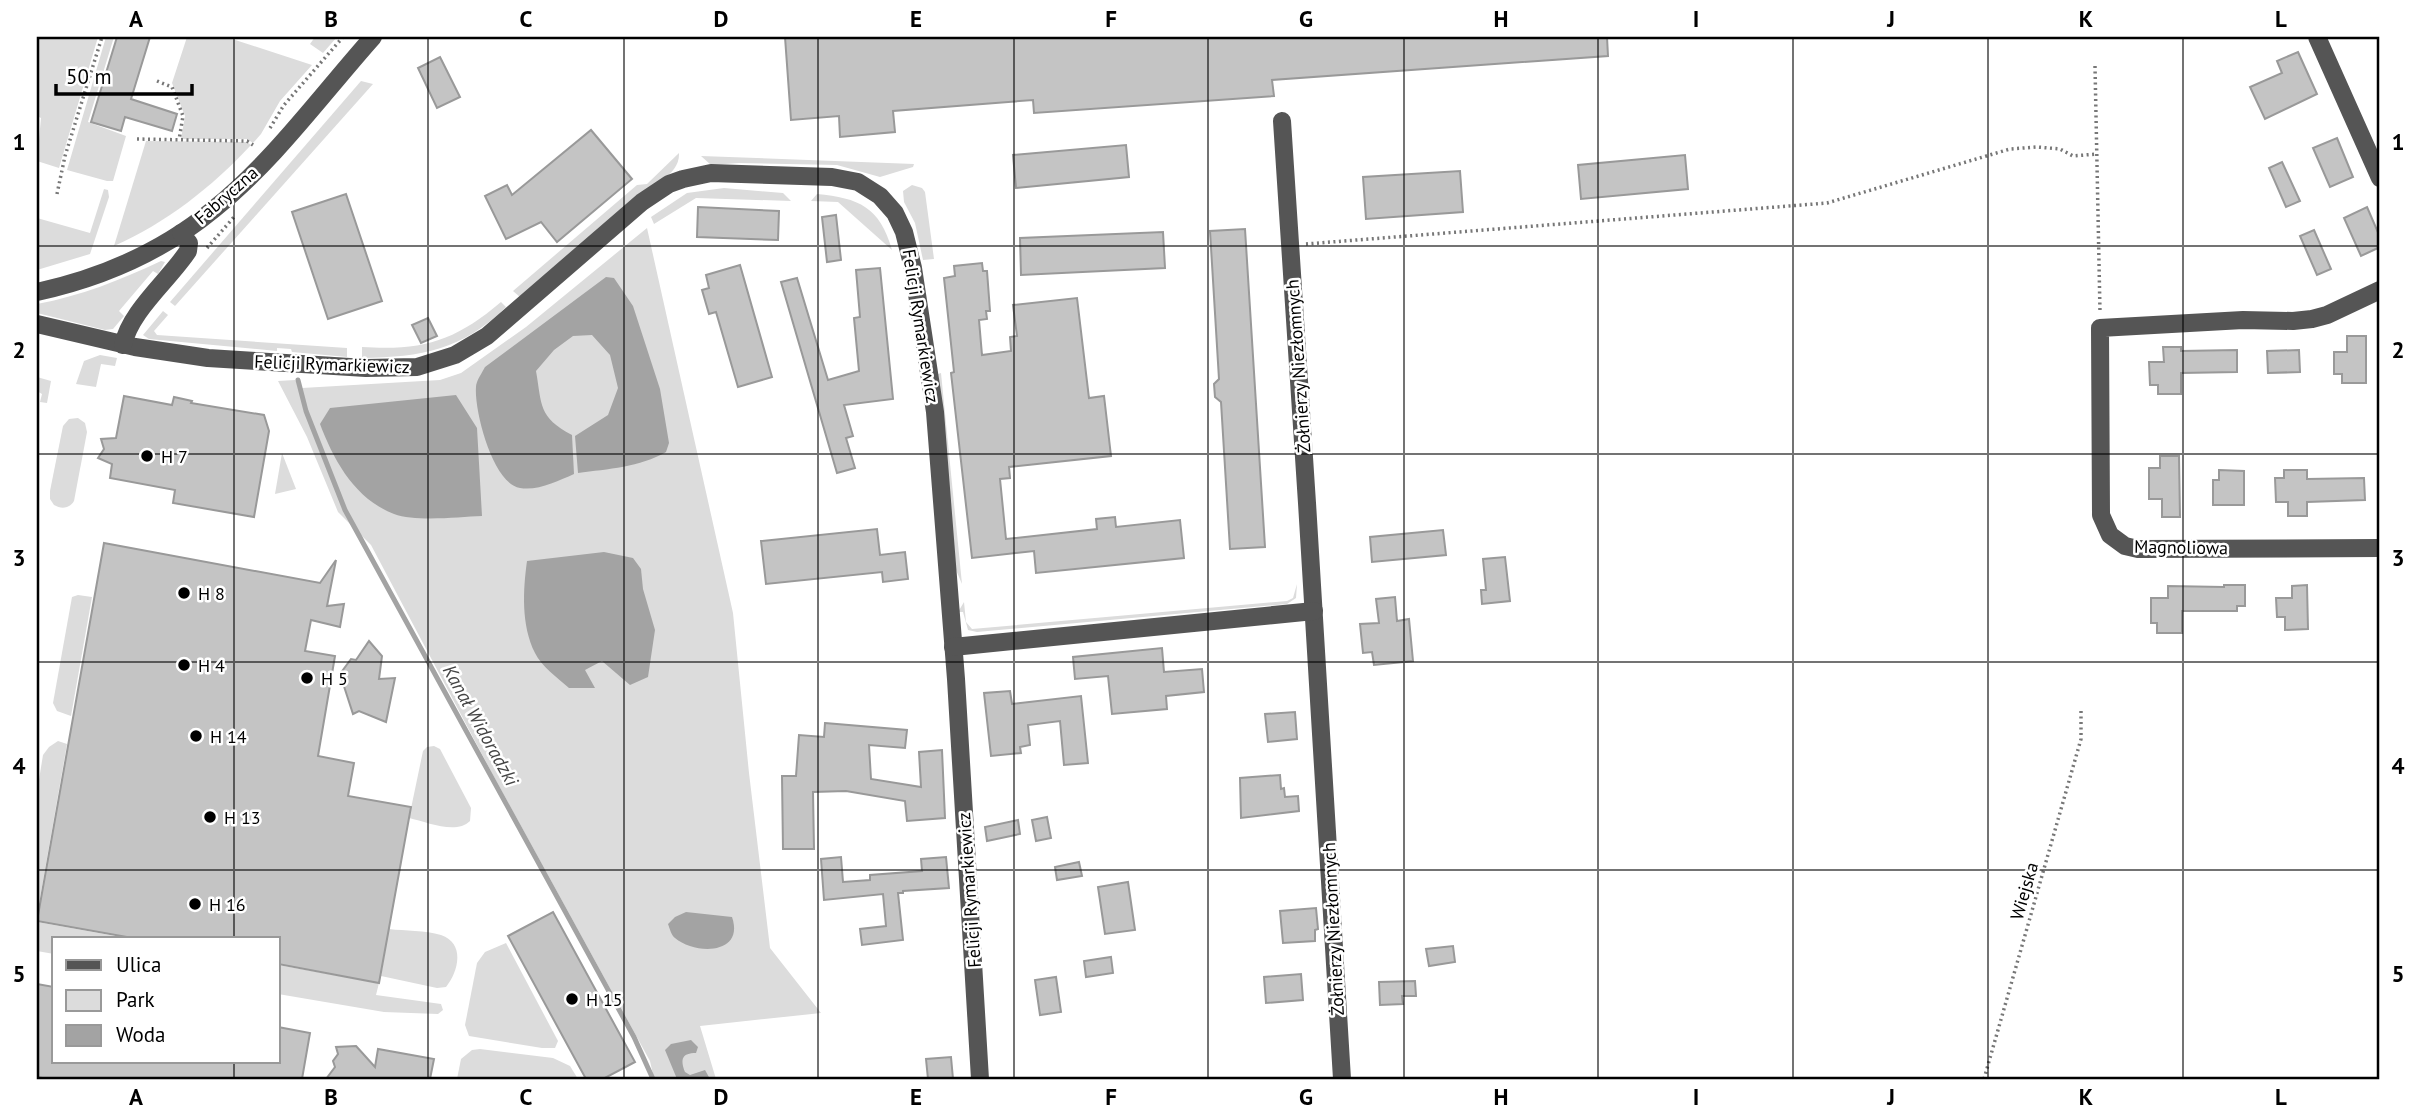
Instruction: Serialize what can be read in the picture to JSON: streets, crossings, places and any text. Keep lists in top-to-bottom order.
{
  "streets": {
    "street": [
      "Fabryczna",
      "Felicji Rymarkiewicz",
      "Żołnierzy Niezłomnych",
      "Magnoliowa"
    ],
    "path": ["Wiejska"]
  },
  "water": ["Kanał Widoradzki"],
  "places": [
    "H 7",
    "H 8",
    "H 4",
    "H 5",
    "H 14",
    "H 13",
    "H 16",
    "H 15"
  ],
  "legend": ["Ulica", "Park", "Woda"],
  "scale_bar": "50 m",
  "grid": {
    "columns": [
      "A",
      "B",
      "C",
      "D",
      "E",
      "F",
      "G",
      "H",
      "I",
      "J",
      "K",
      "L"
    ],
    "rows": [
      "1",
      "2",
      "3",
      "4",
      "5"
    ]
  }
}
